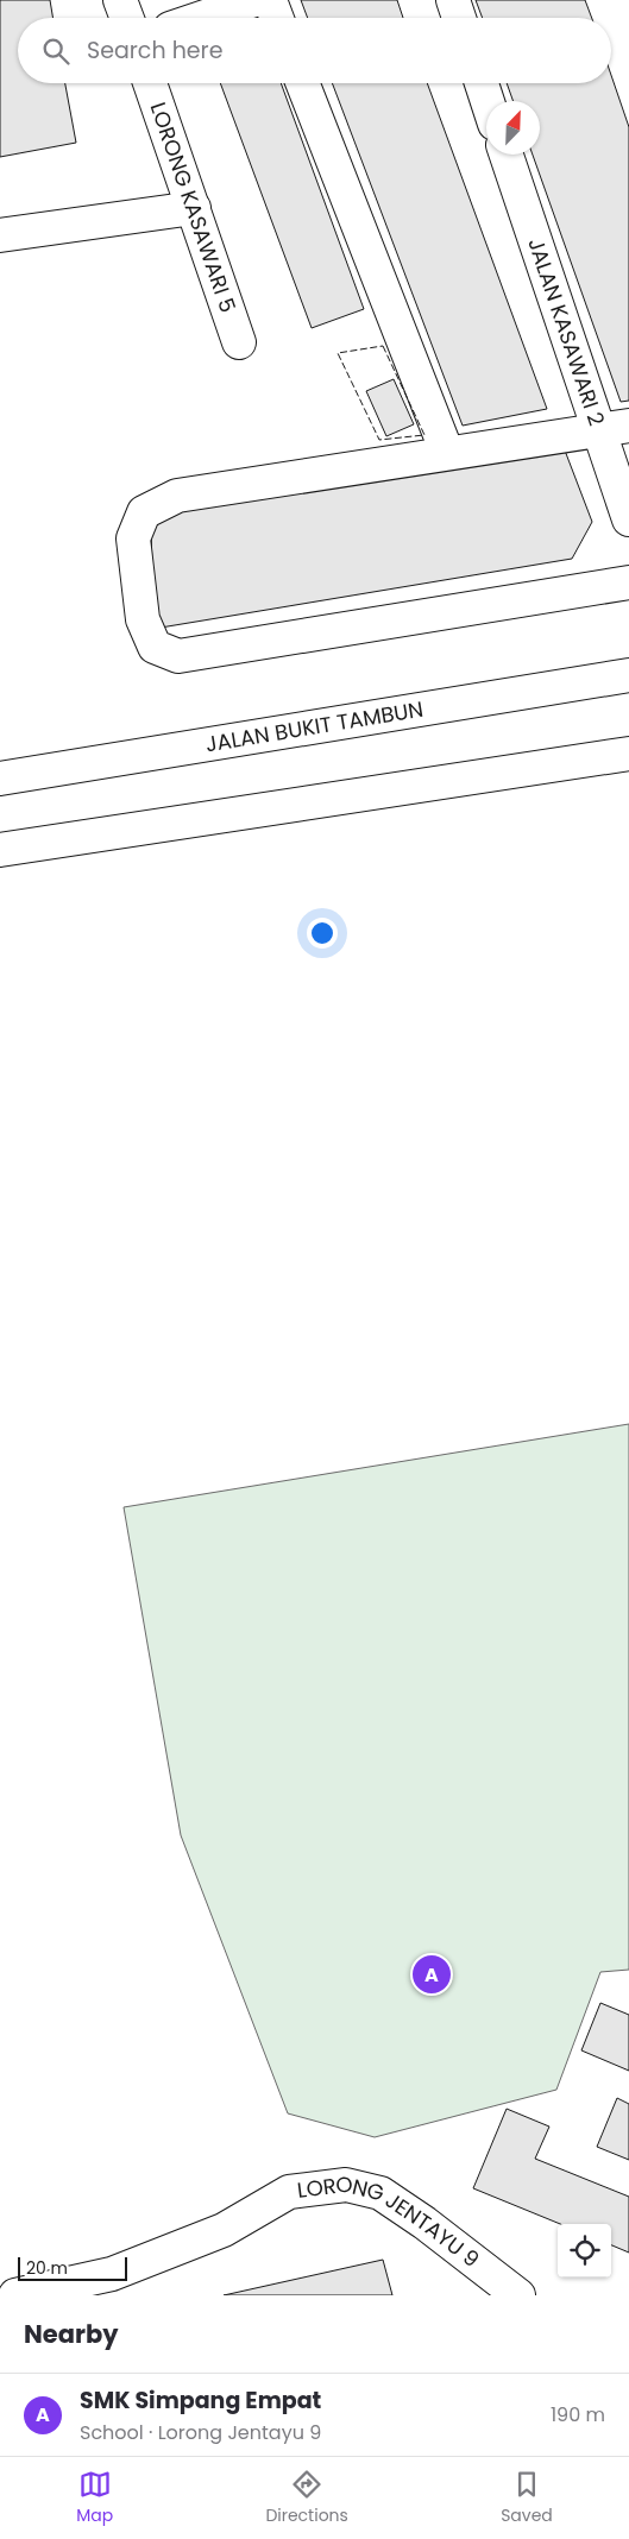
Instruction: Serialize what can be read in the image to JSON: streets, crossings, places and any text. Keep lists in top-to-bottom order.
{
  "streets": {
    "street": [
      "LORONG KASAWARI 5",
      "JALAN KASAWARI 2",
      "JALAN BUKIT TAMBUN",
      "LORONG JENTAYU 9"
    ]
  },
  "scale_bar": "20 m",
  "north": "top right",
  "page": {
    "search": "Search here",
    "pins": "A",
    "scale": "20 m",
    "heading": "Nearby",
    "list": [
      {
        "mark": "A",
        "name": "SMK Simpang Empat",
        "note": "School · Lorong Jentayu 9",
        "value": "190 m"
      }
    ],
    "nav": ["Map", "Directions", "Saved"]
  }
}
